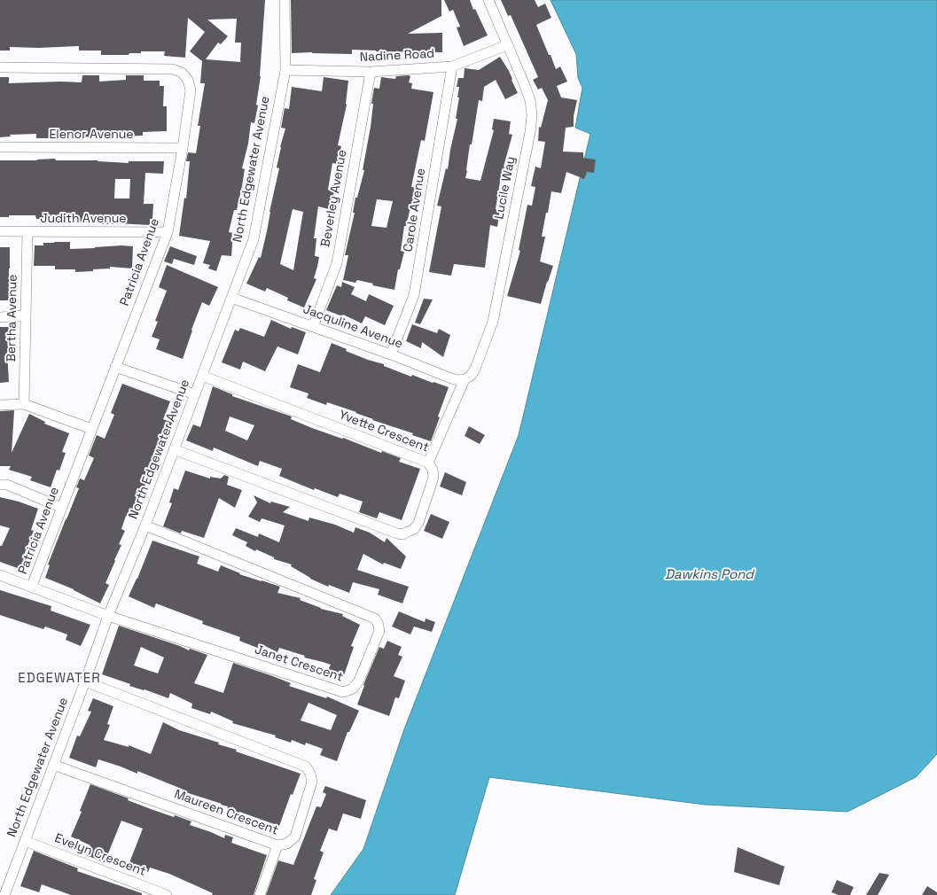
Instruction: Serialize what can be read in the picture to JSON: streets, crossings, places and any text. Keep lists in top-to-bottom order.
{
  "streets": {
    "street": [
      "Nadine Road",
      "Elenor Avenue",
      "North Edgewater Avenue",
      "Lucile Way",
      "Beverley Avenue",
      "Carole Avenue",
      "Judith Avenue",
      "Patricia Avenue",
      "Bertha Avenue",
      "Jacquline Avenue",
      "Yvette Crescent",
      "Janet Crescent",
      "Maureen Crescent",
      "Evelyn Crescent"
    ]
  },
  "crossings": [
    ["Nadine Road", "North Edgewater Avenue"],
    ["Nadine Road", "Lucile Way"],
    ["Nadine Road", "Beverley Avenue"],
    ["Nadine Road", "Carole Avenue"],
    ["Elenor Avenue", "Patricia Avenue"],
    ["North Edgewater Avenue", "Jacquline Avenue"],
    ["North Edgewater Avenue", "Yvette Crescent"],
    ["North Edgewater Avenue", "Janet Crescent"],
    ["North Edgewater Avenue", "Maureen Crescent"],
    ["North Edgewater Avenue", "Evelyn Crescent"],
    ["Lucile Way", "Jacquline Avenue"],
    ["Lucile Way", "Yvette Crescent"],
    ["Beverley Avenue", "Jacquline Avenue"],
    ["Carole Avenue", "Jacquline Avenue"],
    ["Judith Avenue", "Patricia Avenue"],
    ["Judith Avenue", "Bertha Avenue"],
    ["Patricia Avenue", "Janet Crescent"]
  ],
  "districts": ["EDGEWATER"],
  "water": ["Dawkins Pond"]
}
